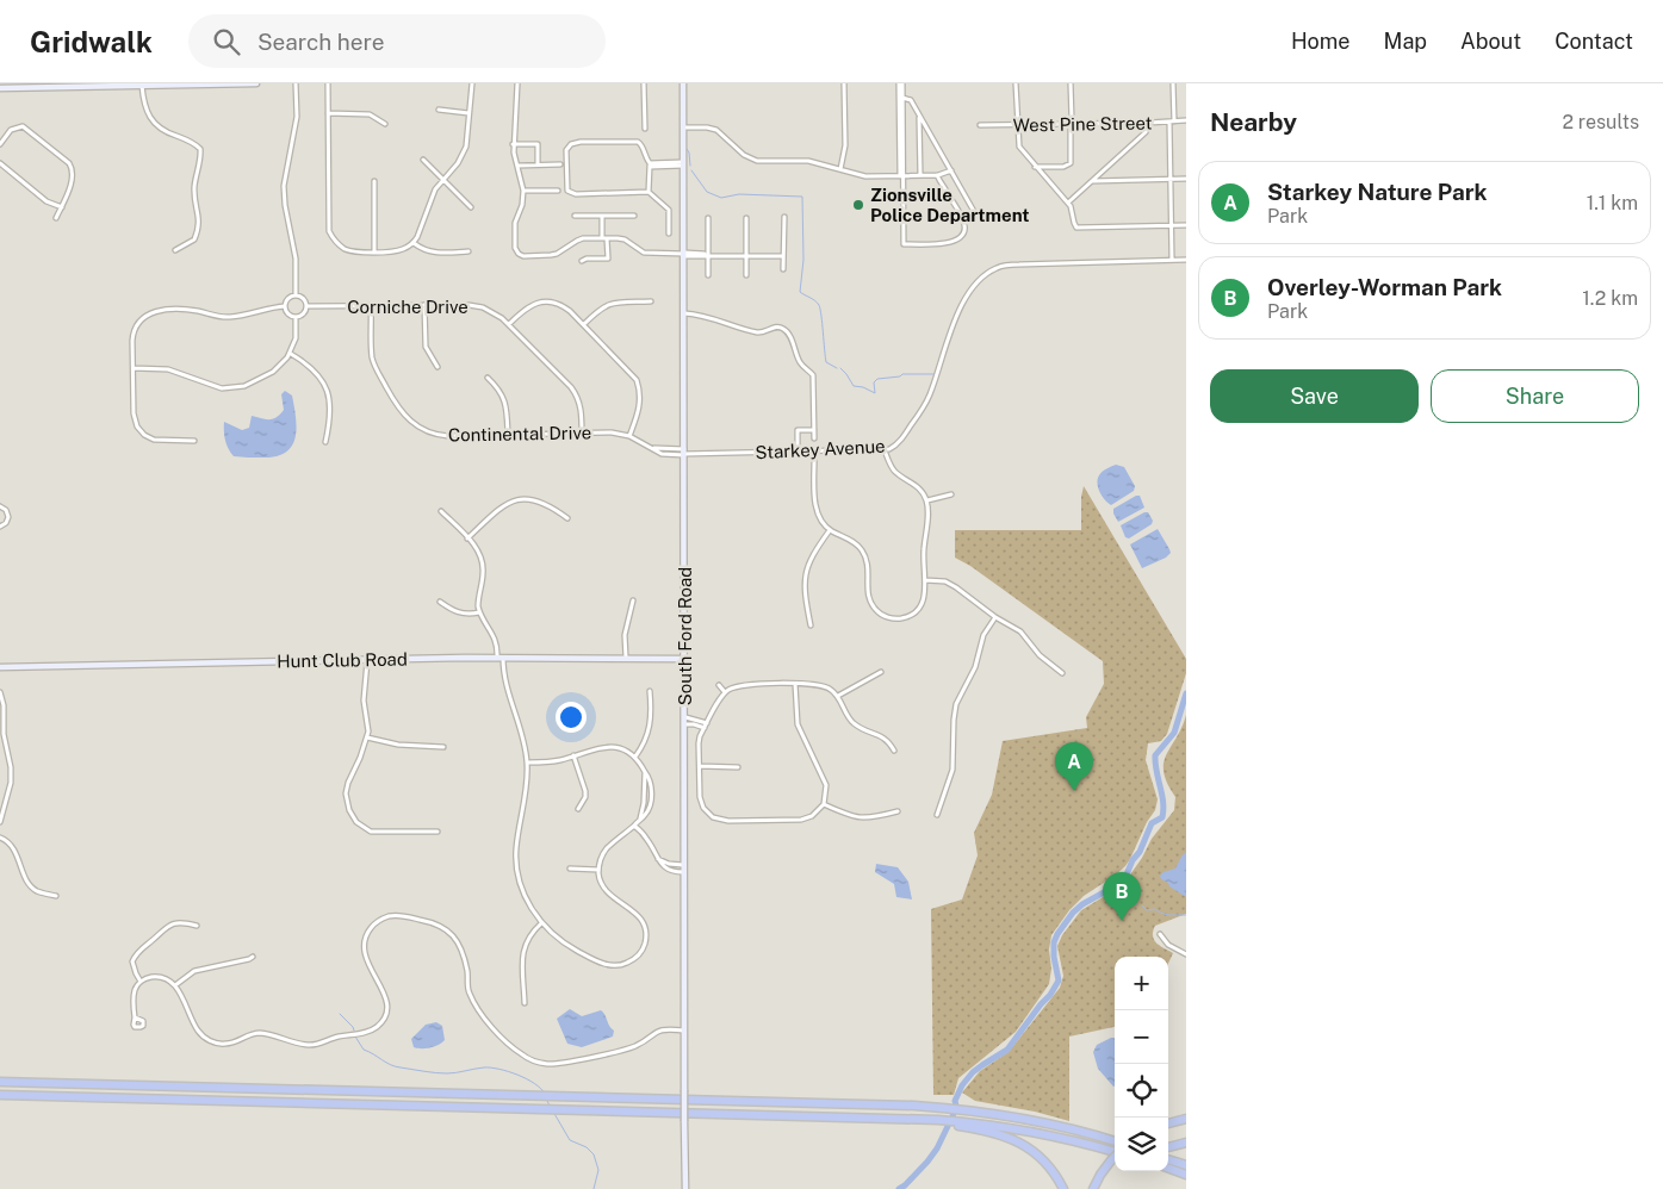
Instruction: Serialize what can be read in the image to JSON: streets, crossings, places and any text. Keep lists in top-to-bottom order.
{
  "streets": {
    "main road": ["South Ford Road", "Hunt Club Road"],
    "street": [
      "West Pine Street",
      "Corniche Drive",
      "Continental Drive",
      "Starkey Avenue"
    ]
  },
  "crossings": [
    ["Corniche Drive", "Continental Drive"],
    ["Continental Drive", "Starkey Avenue"],
    ["Starkey Avenue", "South Ford Road"],
    ["South Ford Road", "Hunt Club Road"]
  ],
  "places": ["Zionsville Police Department"],
  "page": {
    "header": "Gridwalk",
    "search": "Search here",
    "nav": [
      "Home",
      "Map",
      "About",
      "Contact"
    ],
    "heading": ["Nearby", "2 results"],
    "list": [
      {
        "mark": "A",
        "name": "Starkey Nature Park",
        "note": "Park",
        "value": "1.1 km"
      },
      {
        "mark": "B",
        "name": "Overley-Worman Park",
        "note": "Park",
        "value": "1.2 km"
      }
    ],
    "buttons": ["Save", "Share"],
    "pins": ["A", "B"],
    "map_buttons": ["+", "−"]
  }
}
